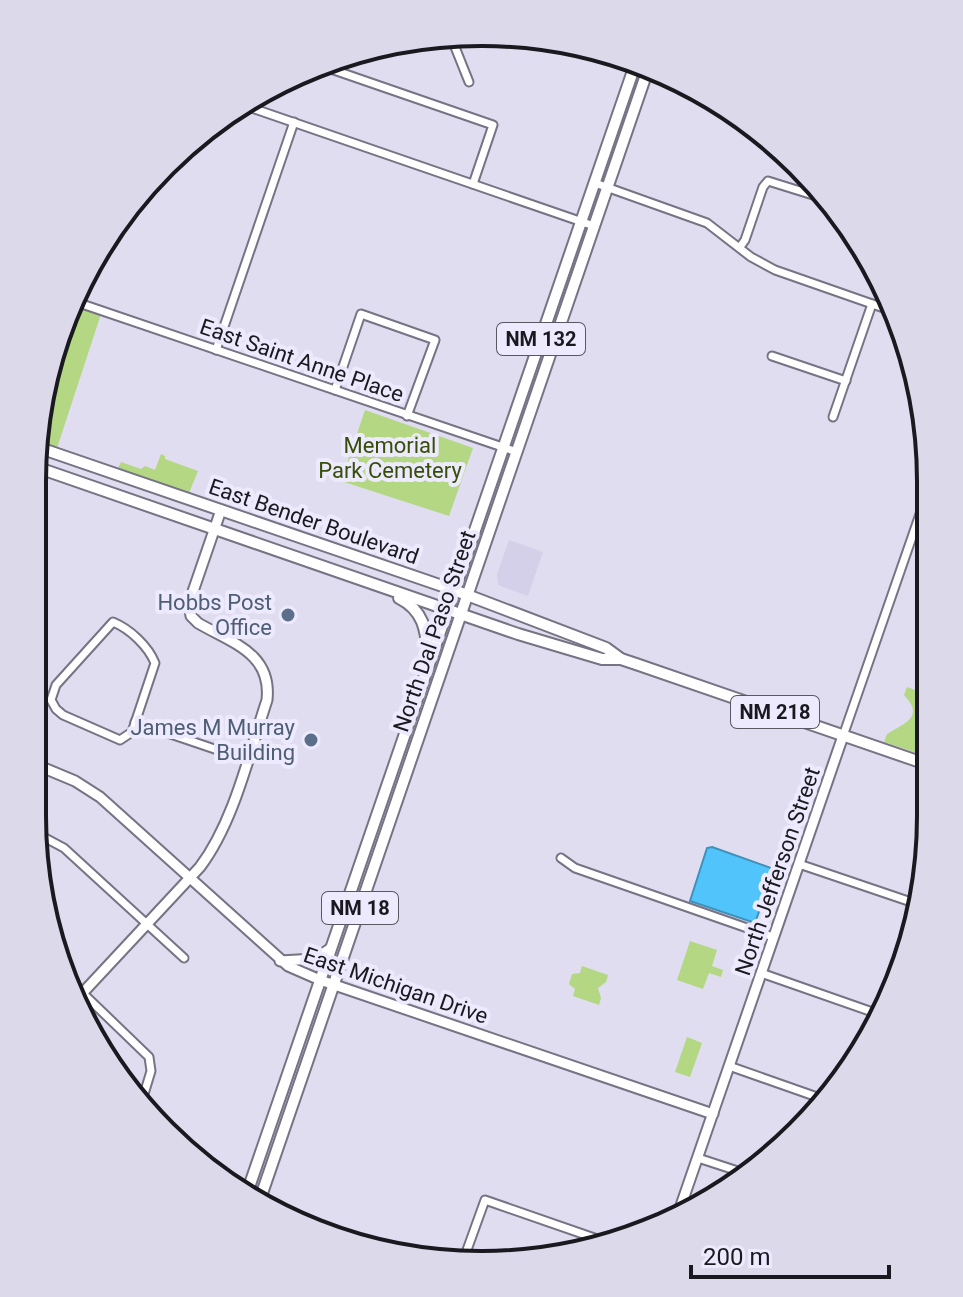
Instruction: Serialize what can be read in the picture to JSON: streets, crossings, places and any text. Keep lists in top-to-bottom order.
{
  "streets": {
    "main road": [
      "NM 132",
      "East Bender Boulevard",
      "North Dal Paso Street",
      "NM 218",
      "NM 18"
    ],
    "street": ["East Saint Anne Place", "North Jefferson Street", "East Michigan Drive"]
  },
  "crossings": [
    ["East Saint Anne Place", "North Dal Paso Street"],
    ["East Bender Boulevard", "North Dal Paso Street"],
    ["East Bender Boulevard", "North Jefferson Street"],
    ["North Dal Paso Street", "East Michigan Drive"],
    ["North Jefferson Street", "East Michigan Drive"]
  ],
  "parks": ["Memorial Park Cemetery"],
  "places": ["Hobbs Post Office", "James M Murray Building"],
  "scale_bar": "200 m"
}
